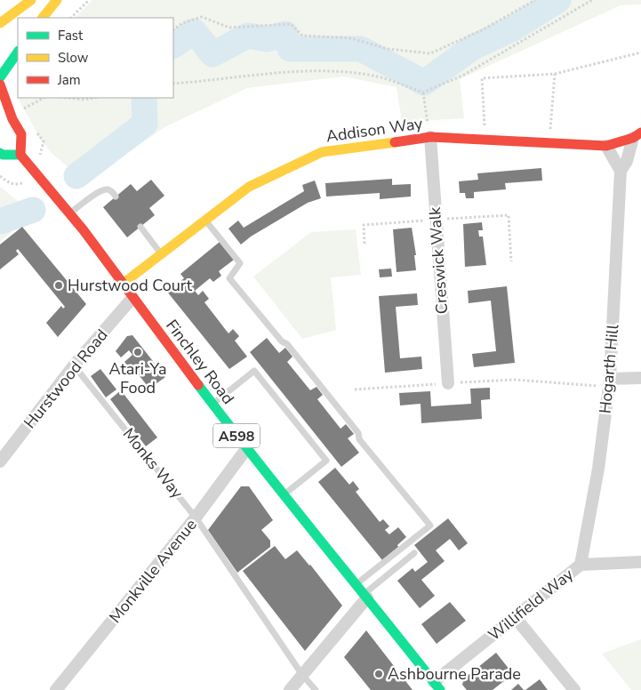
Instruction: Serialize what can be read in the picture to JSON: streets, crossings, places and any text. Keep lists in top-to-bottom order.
{
  "streets": {
    "main road": ["Addison Way", "Finchley Road", "A598"],
    "street": [
      "Creswick Walk",
      "Hogarth Hill",
      "Hurstwood Road",
      "Monkville Avenue",
      "Willifield Way"
    ],
    "lane": ["Monks Way"]
  },
  "crossings": [
    ["Addison Way", "Creswick Walk"],
    ["Addison Way", "Finchley Road"],
    ["Addison Way", "Hogarth Hill"],
    ["Finchley Road", "Hurstwood Road"],
    ["Finchley Road", "Monkville Avenue"],
    ["Finchley Road", "Willifield Way"],
    ["Hogarth Hill", "Willifield Way"],
    ["Hurstwood Road", "Monks Way"],
    ["Monks Way", "Monkville Avenue"]
  ],
  "places": ["Hurstwood Court", "Atari-Ya Food", "Ashbourne Parade"],
  "legend": ["Fast", "Slow", "Jam"]
}
